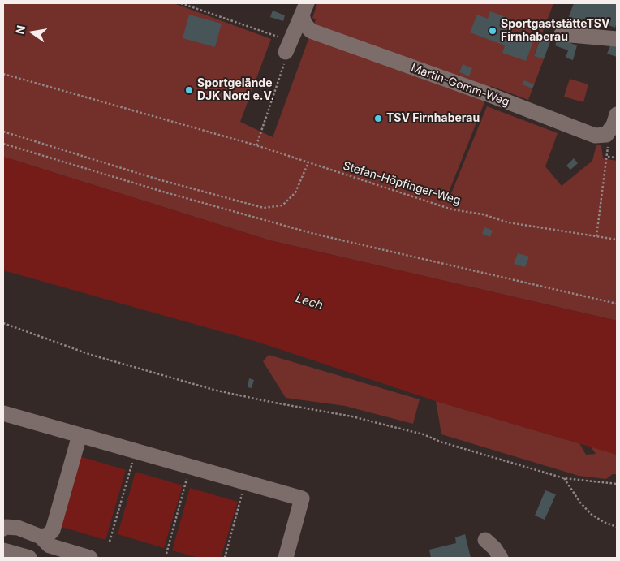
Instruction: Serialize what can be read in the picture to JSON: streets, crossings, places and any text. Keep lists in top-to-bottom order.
{
  "streets": {
    "street": ["Martin-Gomm-Weg"],
    "path": ["Stefan-Höpfinger-Weg"]
  },
  "water": ["Lech"],
  "places": ["SportgaststätteTSV Firnhaberau", "Sportgelände DJK Nord e.V.", "TSV Firnhaberau"],
  "north": "left"
}
